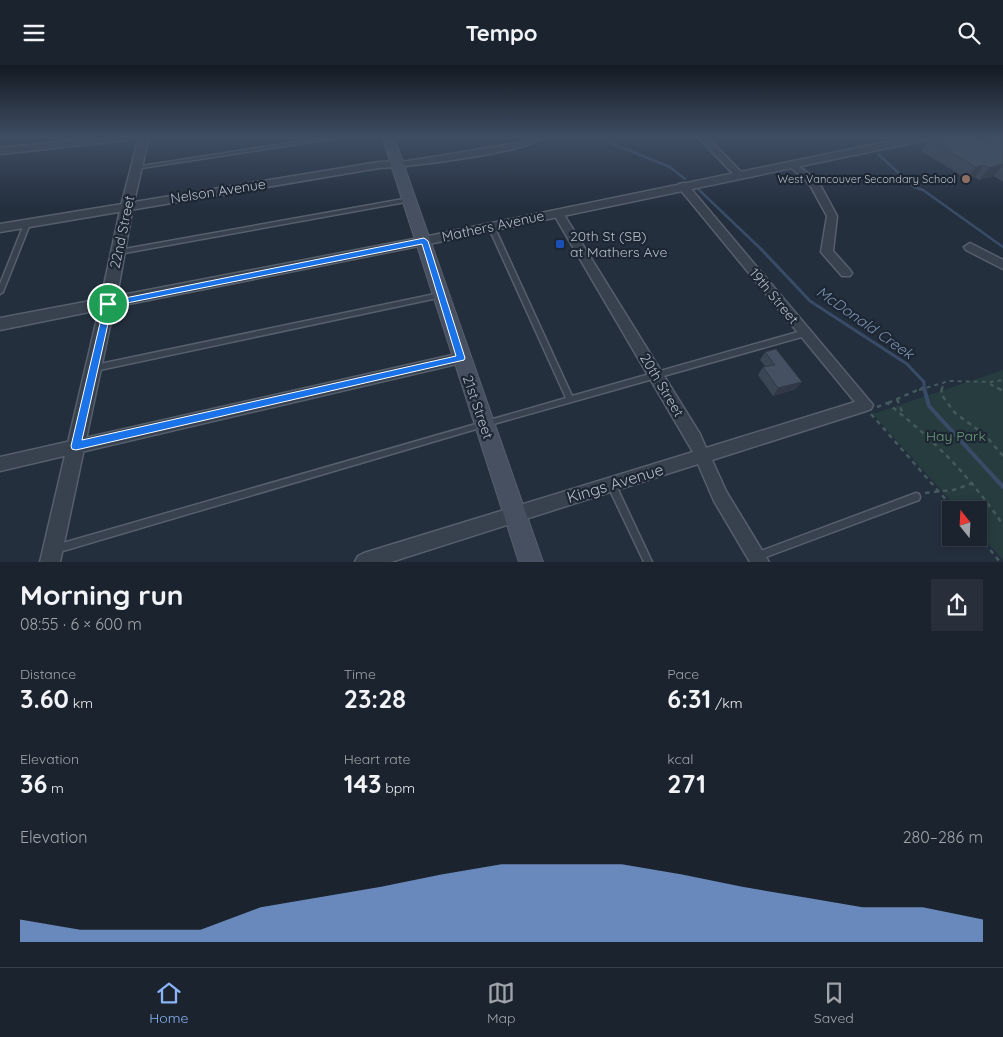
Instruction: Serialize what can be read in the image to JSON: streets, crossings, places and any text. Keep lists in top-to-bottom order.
{
  "streets": {
    "main road": ["21st Street"],
    "street": [
      "Nelson Avenue",
      "Mathers Avenue",
      "22nd Street",
      "19th Street",
      "20th Street",
      "Kings Avenue"
    ]
  },
  "crossings": [
    ["Nelson Avenue", "22nd Street"],
    ["Nelson Avenue", "21st Street"],
    ["Mathers Avenue", "22nd Street"],
    ["Mathers Avenue", "19th Street"],
    ["Mathers Avenue", "20th Street"],
    ["Mathers Avenue", "21st Street"],
    ["19th Street", "Kings Avenue"],
    ["20th Street", "Kings Avenue"],
    ["21st Street", "Kings Avenue"]
  ],
  "water": ["McDonald Creek"],
  "parks": ["Hay Park"],
  "places": {
    "other": ["West Vancouver Secondary School"],
    "transit": ["20th St (SB) at Mathers Ave"]
  },
  "north": "top",
  "page": {
    "header": "Tempo",
    "heading": ["Morning run", "08:55 · 6 × 600 m"],
    "stats": [
      ["Distance", "3.60 km"],
      ["Time", "23:28"],
      ["Pace", "6:31 /km"],
      ["Elevation", "36 m"],
      ["Heart rate", "143 bpm"],
      ["kcal", "271"]
    ],
    "chart": ["Elevation", "280–286 m"],
    "tabs": ["Home", "Map", "Saved"]
  }
}
